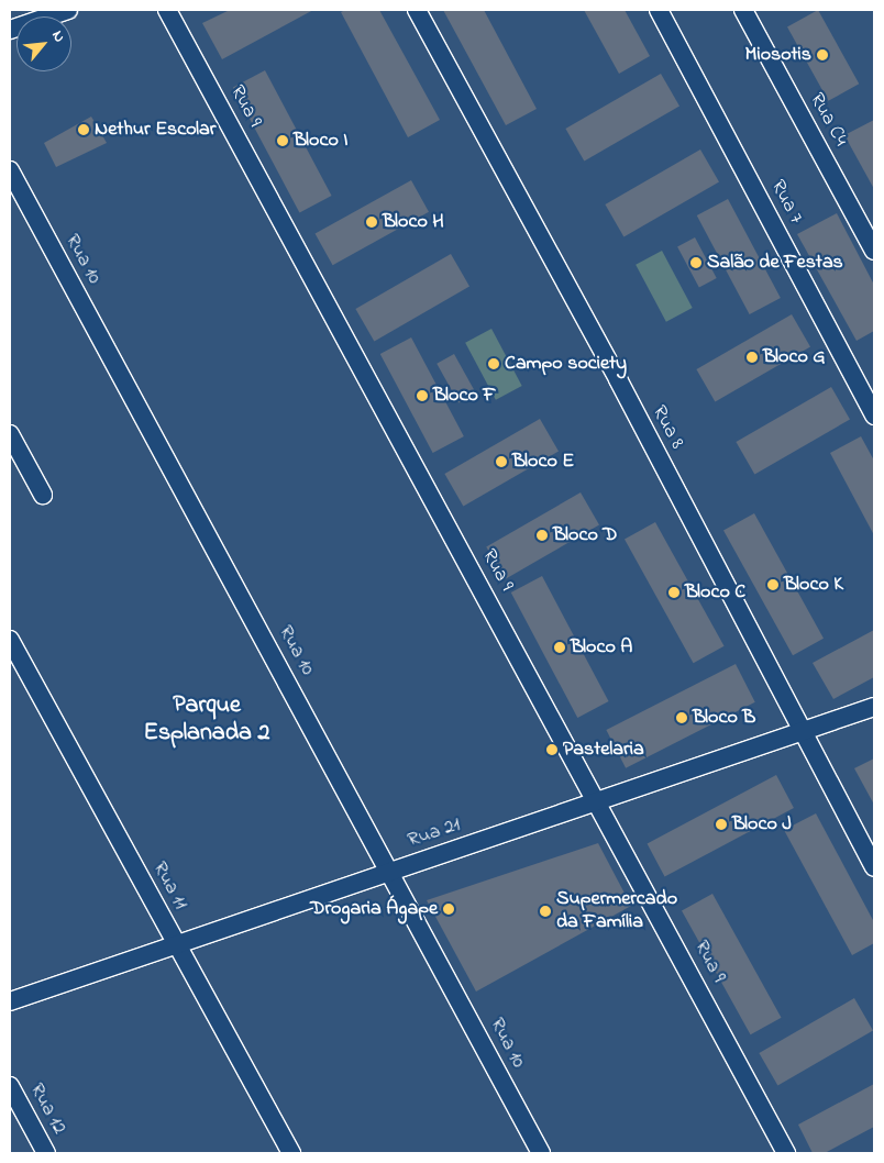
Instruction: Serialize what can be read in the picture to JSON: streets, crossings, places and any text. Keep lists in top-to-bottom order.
{
  "streets": {
    "street": [
      "Rua 9",
      "Rua C4",
      "Rua 7",
      "Rua 10",
      "Rua 8",
      "Rua 21",
      "Rua 11",
      "Rua 12"
    ]
  },
  "crossings": [
    ["Rua 9", "Rua 21"],
    ["Rua 10", "Rua 21"],
    ["Rua 8", "Rua 21"],
    ["Rua 21", "Rua 11"]
  ],
  "districts": ["Parque Esplanada 2"],
  "places": [
    "Miosotis",
    "Nethur Escolar",
    "Bloco I",
    "Bloco H",
    "Salão de Festas",
    "Bloco G",
    "Campo society",
    "Bloco F",
    "Bloco E",
    "Bloco D",
    "Bloco K",
    "Bloco C",
    "Bloco A",
    "Bloco B",
    "Pastelaria",
    "Bloco J",
    "Drogaria Ágape",
    "Supermercado da Família"
  ],
  "north": "top right"
}
